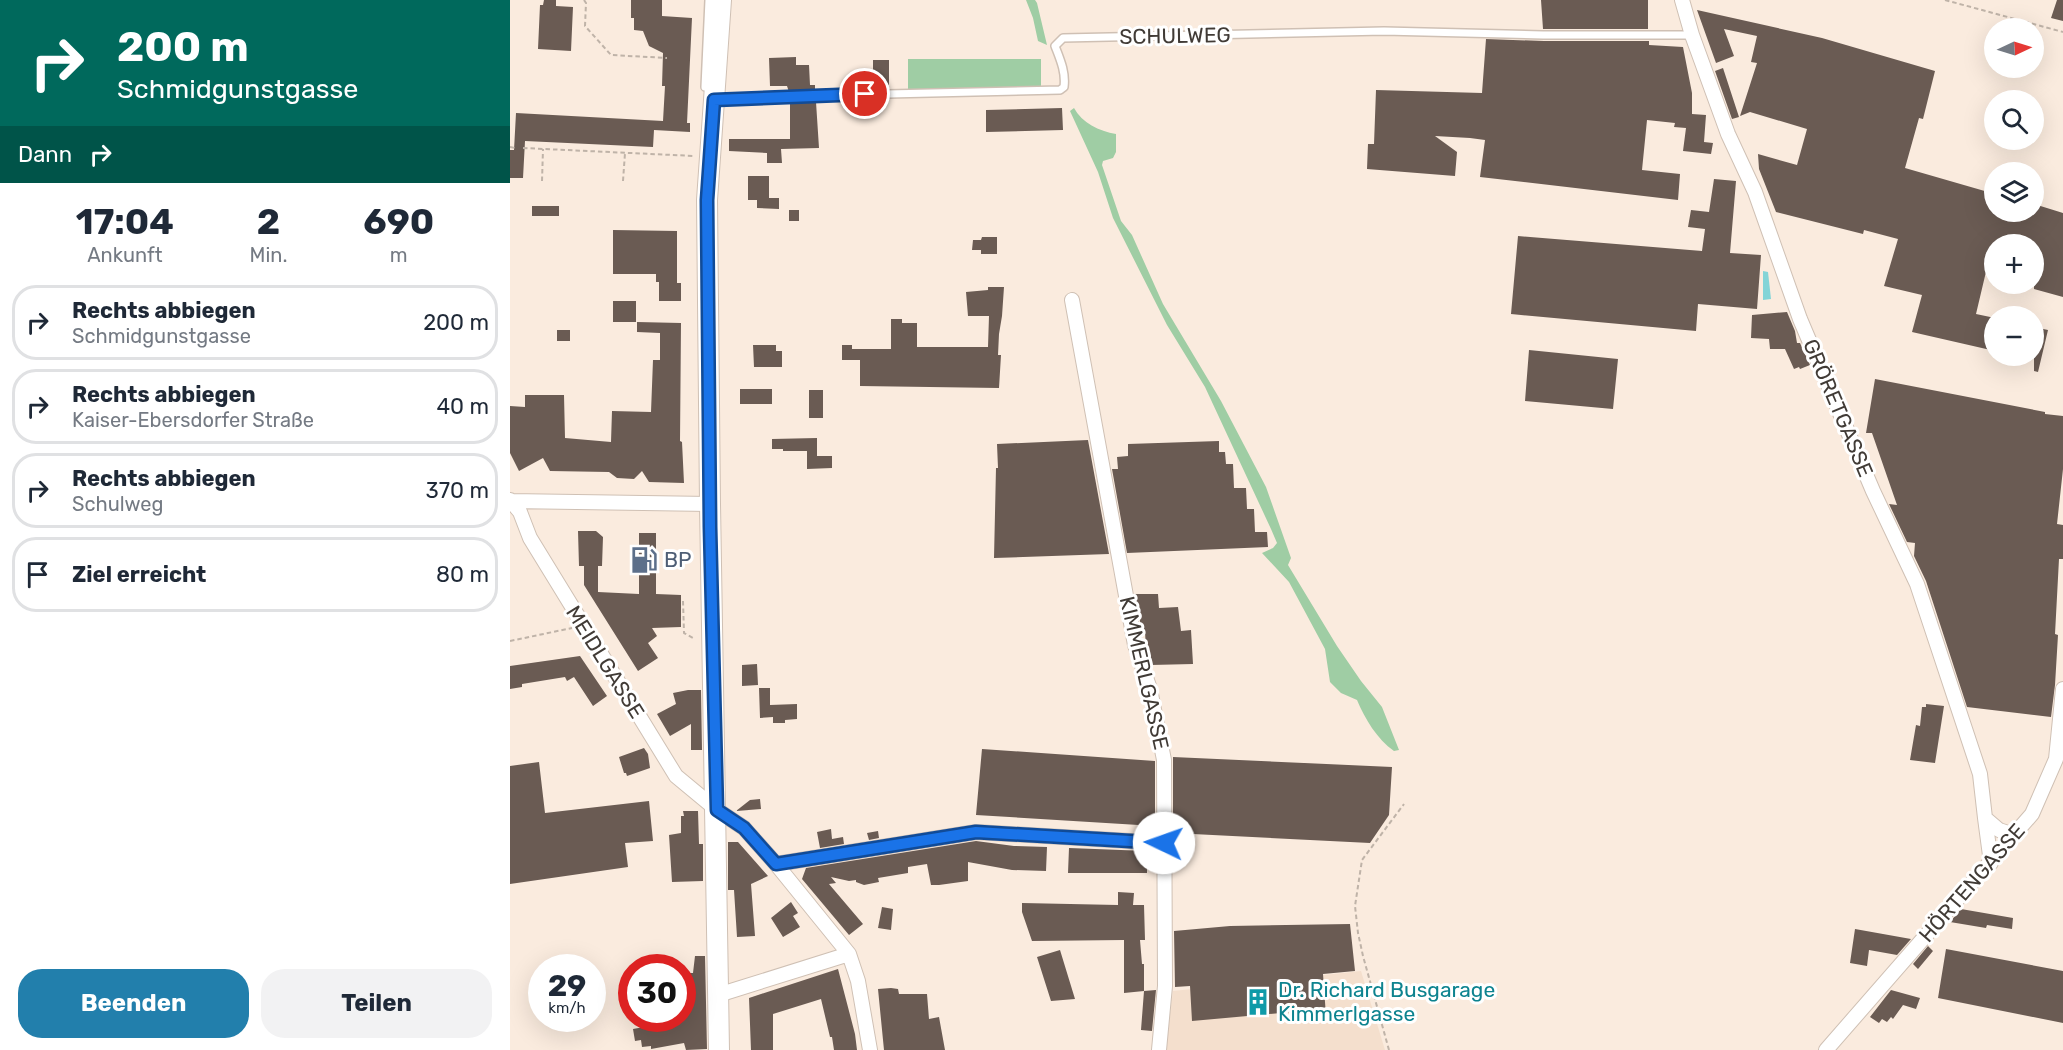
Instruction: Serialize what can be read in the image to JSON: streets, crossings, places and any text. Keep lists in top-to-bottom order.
{
  "streets": {
    "street": [
      "GRÖRETGASSE",
      "MEIDLGASSE",
      "KIMMERLGASSE",
      "HÖRTENGASSE"
    ],
    "lane": ["SCHULWEG"]
  },
  "crossings": [
    ["SCHULWEG", "GRÖRETGASSE"],
    ["GRÖRETGASSE", "HÖRTENGASSE"]
  ],
  "places": {
    "fuel station": ["BP"],
    "building": ["Dr. Richard Busgarage Kimmerlgasse"]
  },
  "north": "right",
  "page": {
    "turn": ["200 m", "Schmidgunstgasse"],
    "map_buttons": ["+", "−"],
    "then": "Dann",
    "eta": [
      "17:04",
      "Ankunft",
      "2",
      "Min.",
      "690",
      "m"
    ],
    "list": [
      {
        "name": "Rechts abbiegen",
        "note": "Schmidgunstgasse",
        "value": "200 m"
      },
      {
        "name": "Rechts abbiegen",
        "note": "Kaiser-Ebersdorfer Straße",
        "value": "40 m"
      },
      {
        "name": "Rechts abbiegen",
        "note": "Schulweg",
        "value": "370 m"
      },
      {
        "name": "Ziel erreicht",
        "value": "80 m"
      }
    ],
    "speed": "29 km/h",
    "limit": "30",
    "buttons": ["Beenden", "Teilen"]
  }
}
